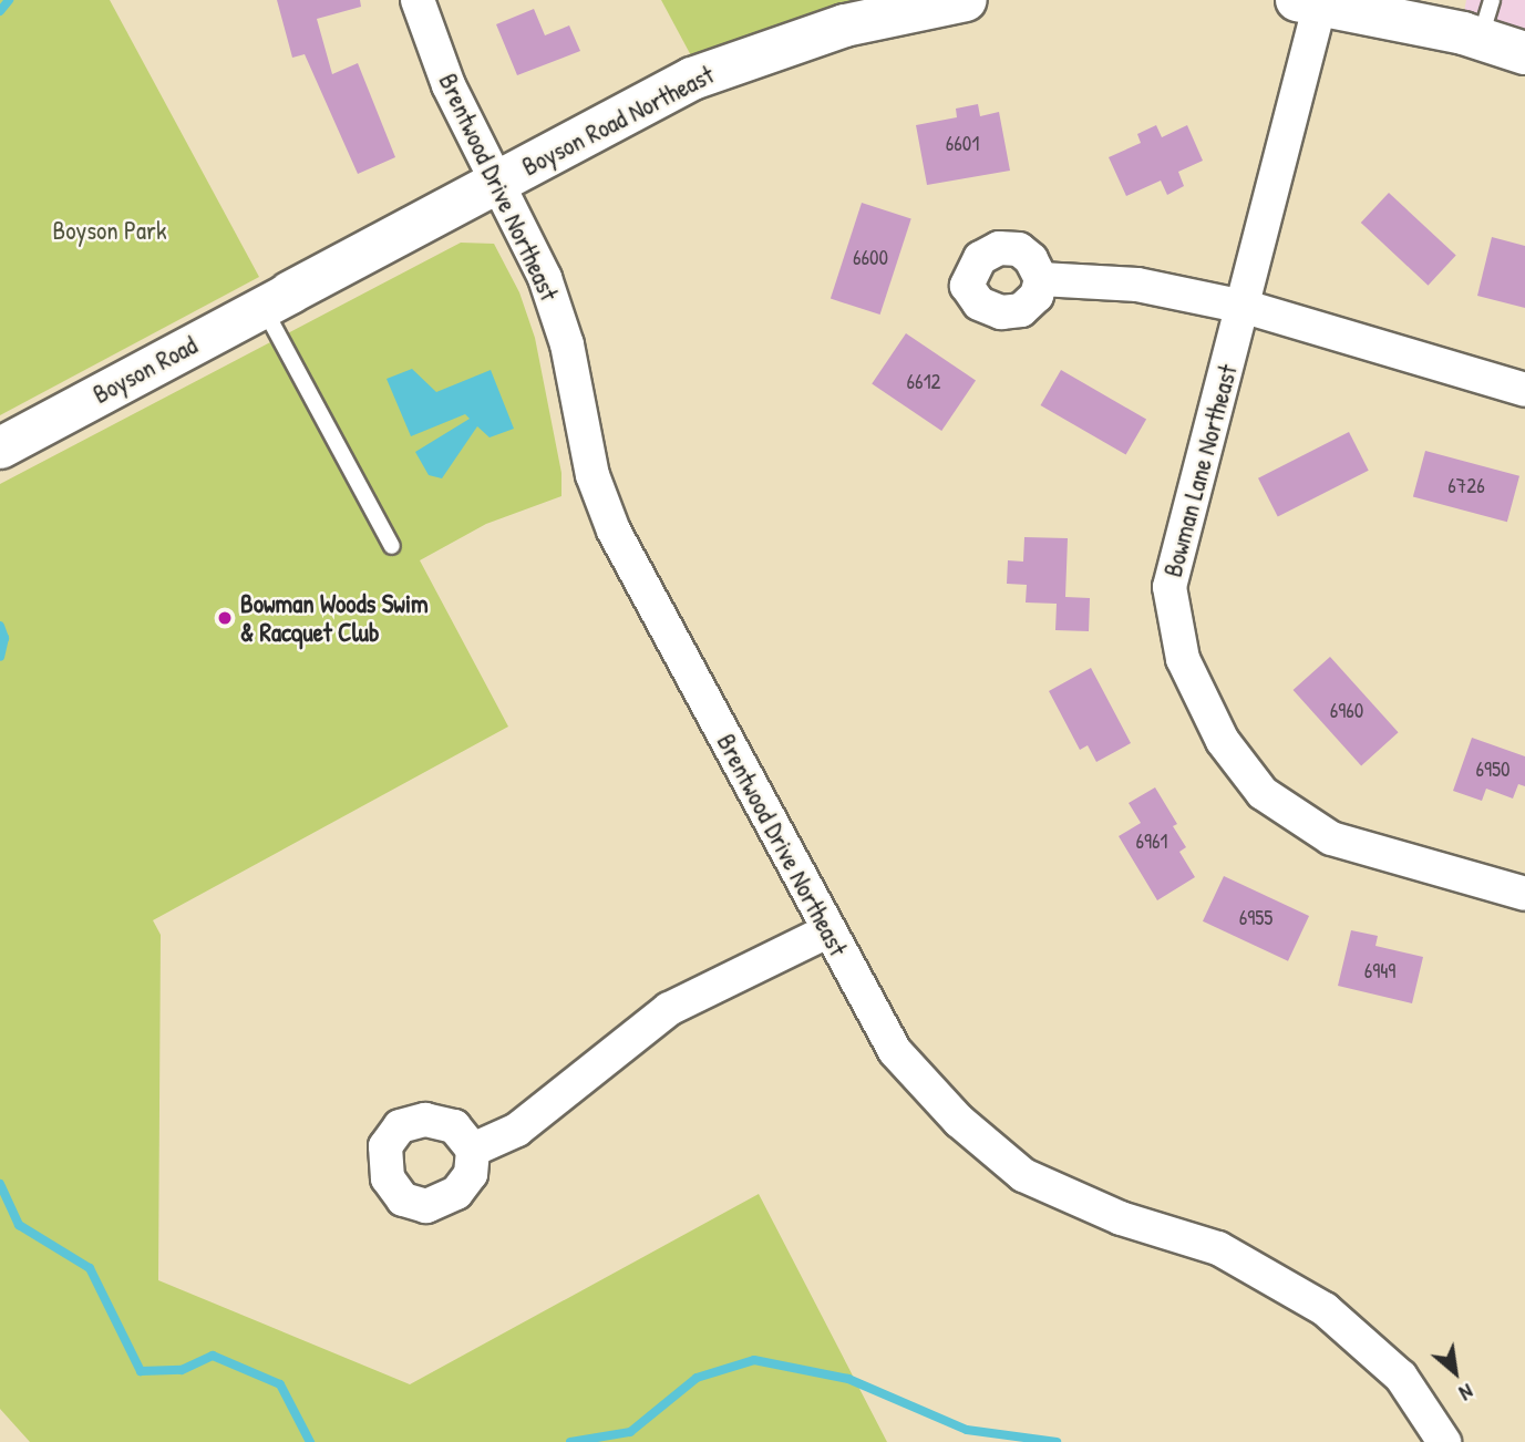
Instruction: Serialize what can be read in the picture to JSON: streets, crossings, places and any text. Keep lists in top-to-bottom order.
{
  "streets": {
    "main road": ["Boyson Road Northeast"],
    "street": ["Brentwood Drive Northeast", "Boyson Road", "Bowman Lane Northeast"]
  },
  "crossings": [
    ["Boyson Road Northeast", "Brentwood Drive Northeast"],
    ["Boyson Road Northeast", "Boyson Road"]
  ],
  "parks": ["Boyson Park"],
  "places": ["Bowman Woods Swim & Racquet Club"],
  "house_numbers": [
    "6601",
    "6600",
    "6612",
    "6726",
    "6960",
    "6950",
    "6961",
    "6955",
    "6949"
  ],
  "north": "bottom right"
}
